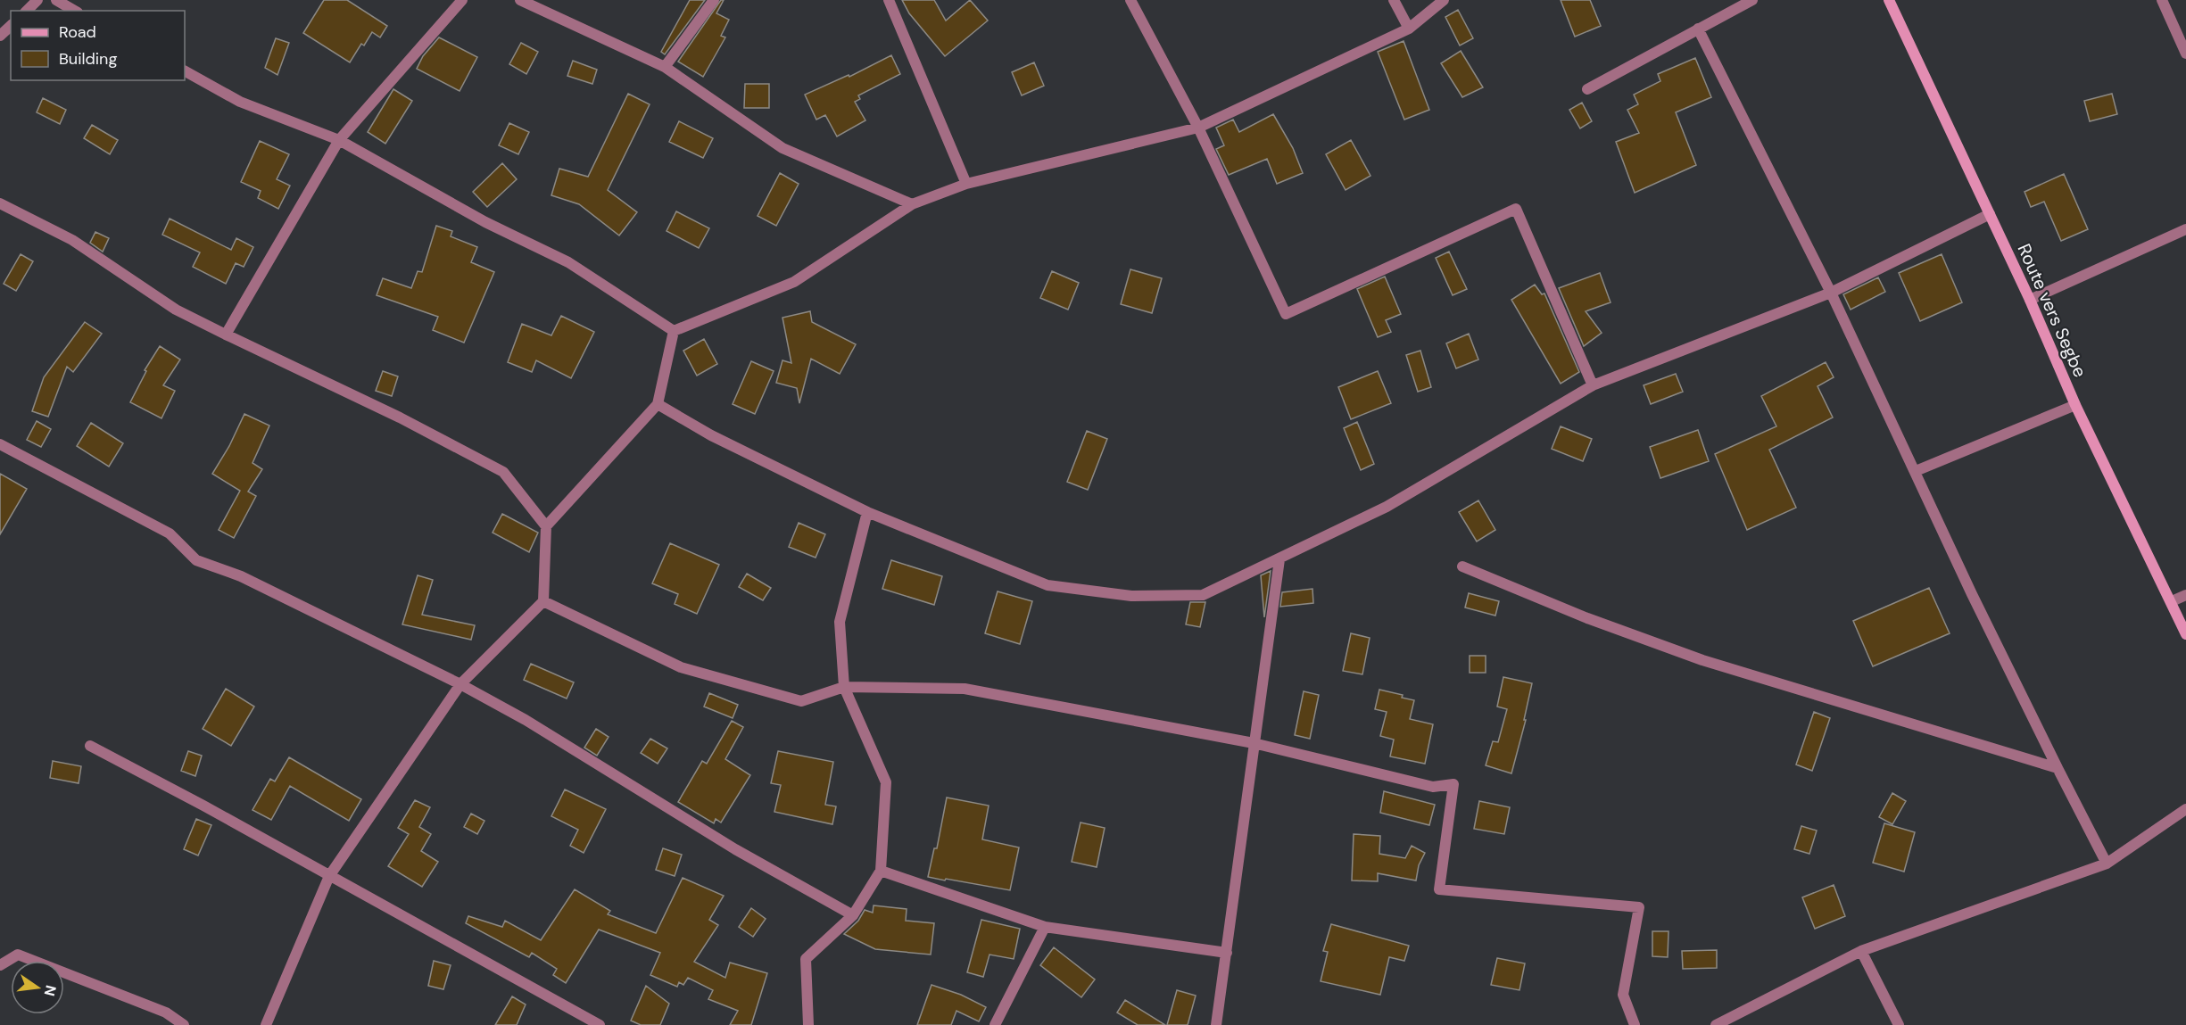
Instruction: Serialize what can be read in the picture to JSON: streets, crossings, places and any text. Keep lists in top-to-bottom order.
{
  "streets": {
    "main road": ["Route vers Segbe"]
  },
  "legend": ["Road", "Building"],
  "north": "right"
}
